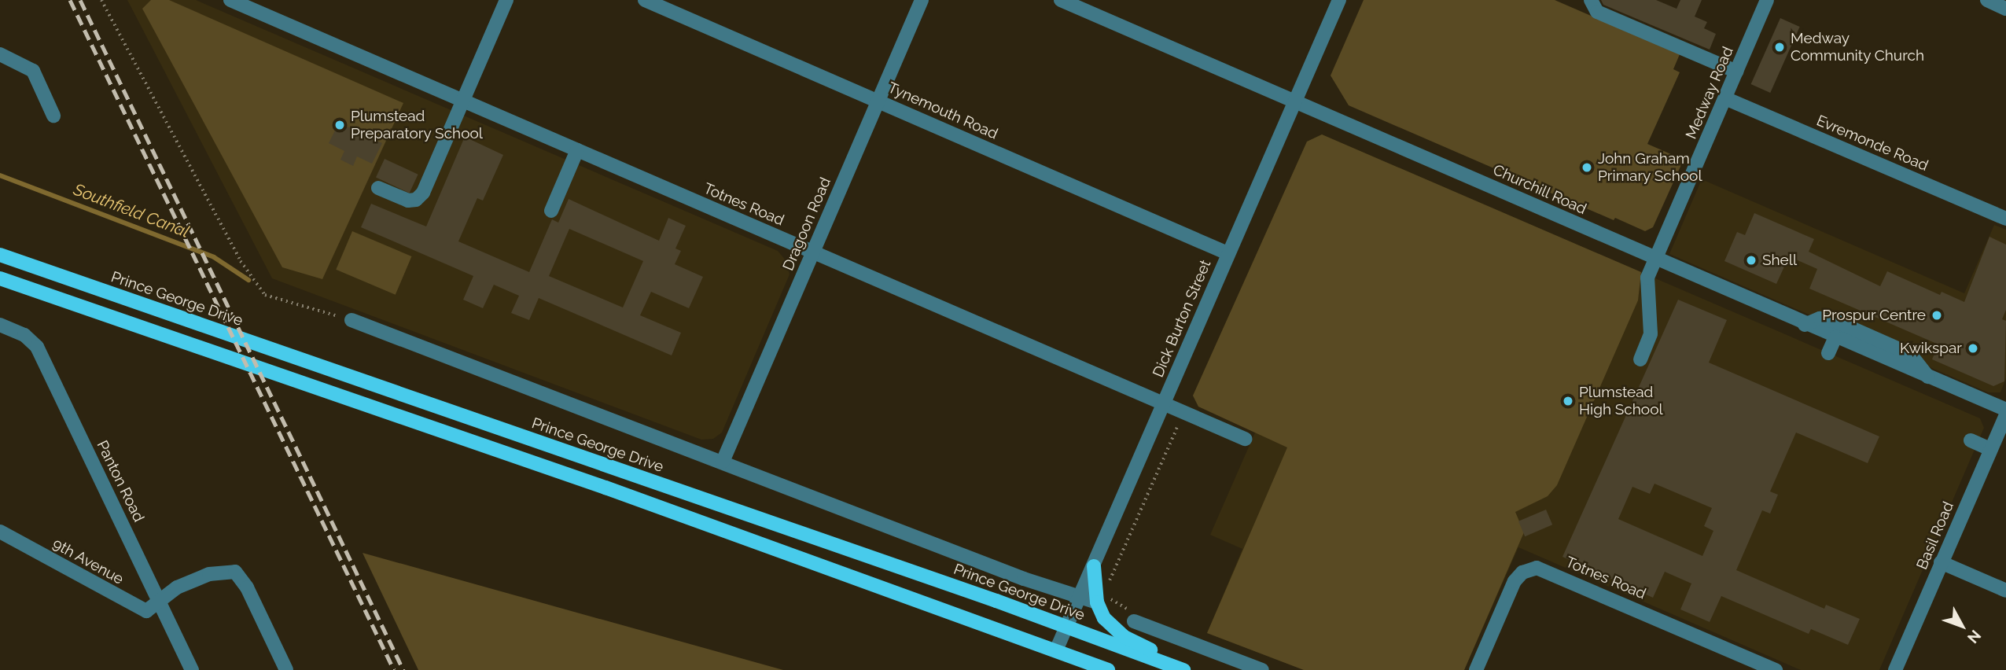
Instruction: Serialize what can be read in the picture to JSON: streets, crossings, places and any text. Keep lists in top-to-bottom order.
{
  "streets": {
    "main road": ["Prince George Drive"],
    "street": [
      "Medway Road",
      "Tynemouth Road",
      "Evremonde Road",
      "Churchill Road",
      "Totnes Road",
      "Dragoon Road",
      "Dick Burton Street",
      "Panton Road",
      "Basil Road",
      "9th Avenue"
    ]
  },
  "crossings": [
    ["Medway Road", "Evremonde Road"],
    ["Medway Road", "Churchill Road"],
    ["Tynemouth Road", "Dragoon Road"],
    ["Tynemouth Road", "Dick Burton Street"],
    ["Churchill Road", "Dick Burton Street"],
    ["Totnes Road", "Dragoon Road"],
    ["Totnes Road", "Dick Burton Street"],
    ["Dragoon Road", "Prince George Drive"],
    ["Prince George Drive", "Dick Burton Street"],
    ["Panton Road", "9th Avenue"]
  ],
  "water": ["Southfield Canal"],
  "places": [
    "Medway Community Church",
    "Plumstead Preparatory School",
    "John Graham Primary School",
    "Shell",
    "Prospur Centre",
    "Kwikspar",
    "Plumstead High School"
  ],
  "north": "bottom right"
}
